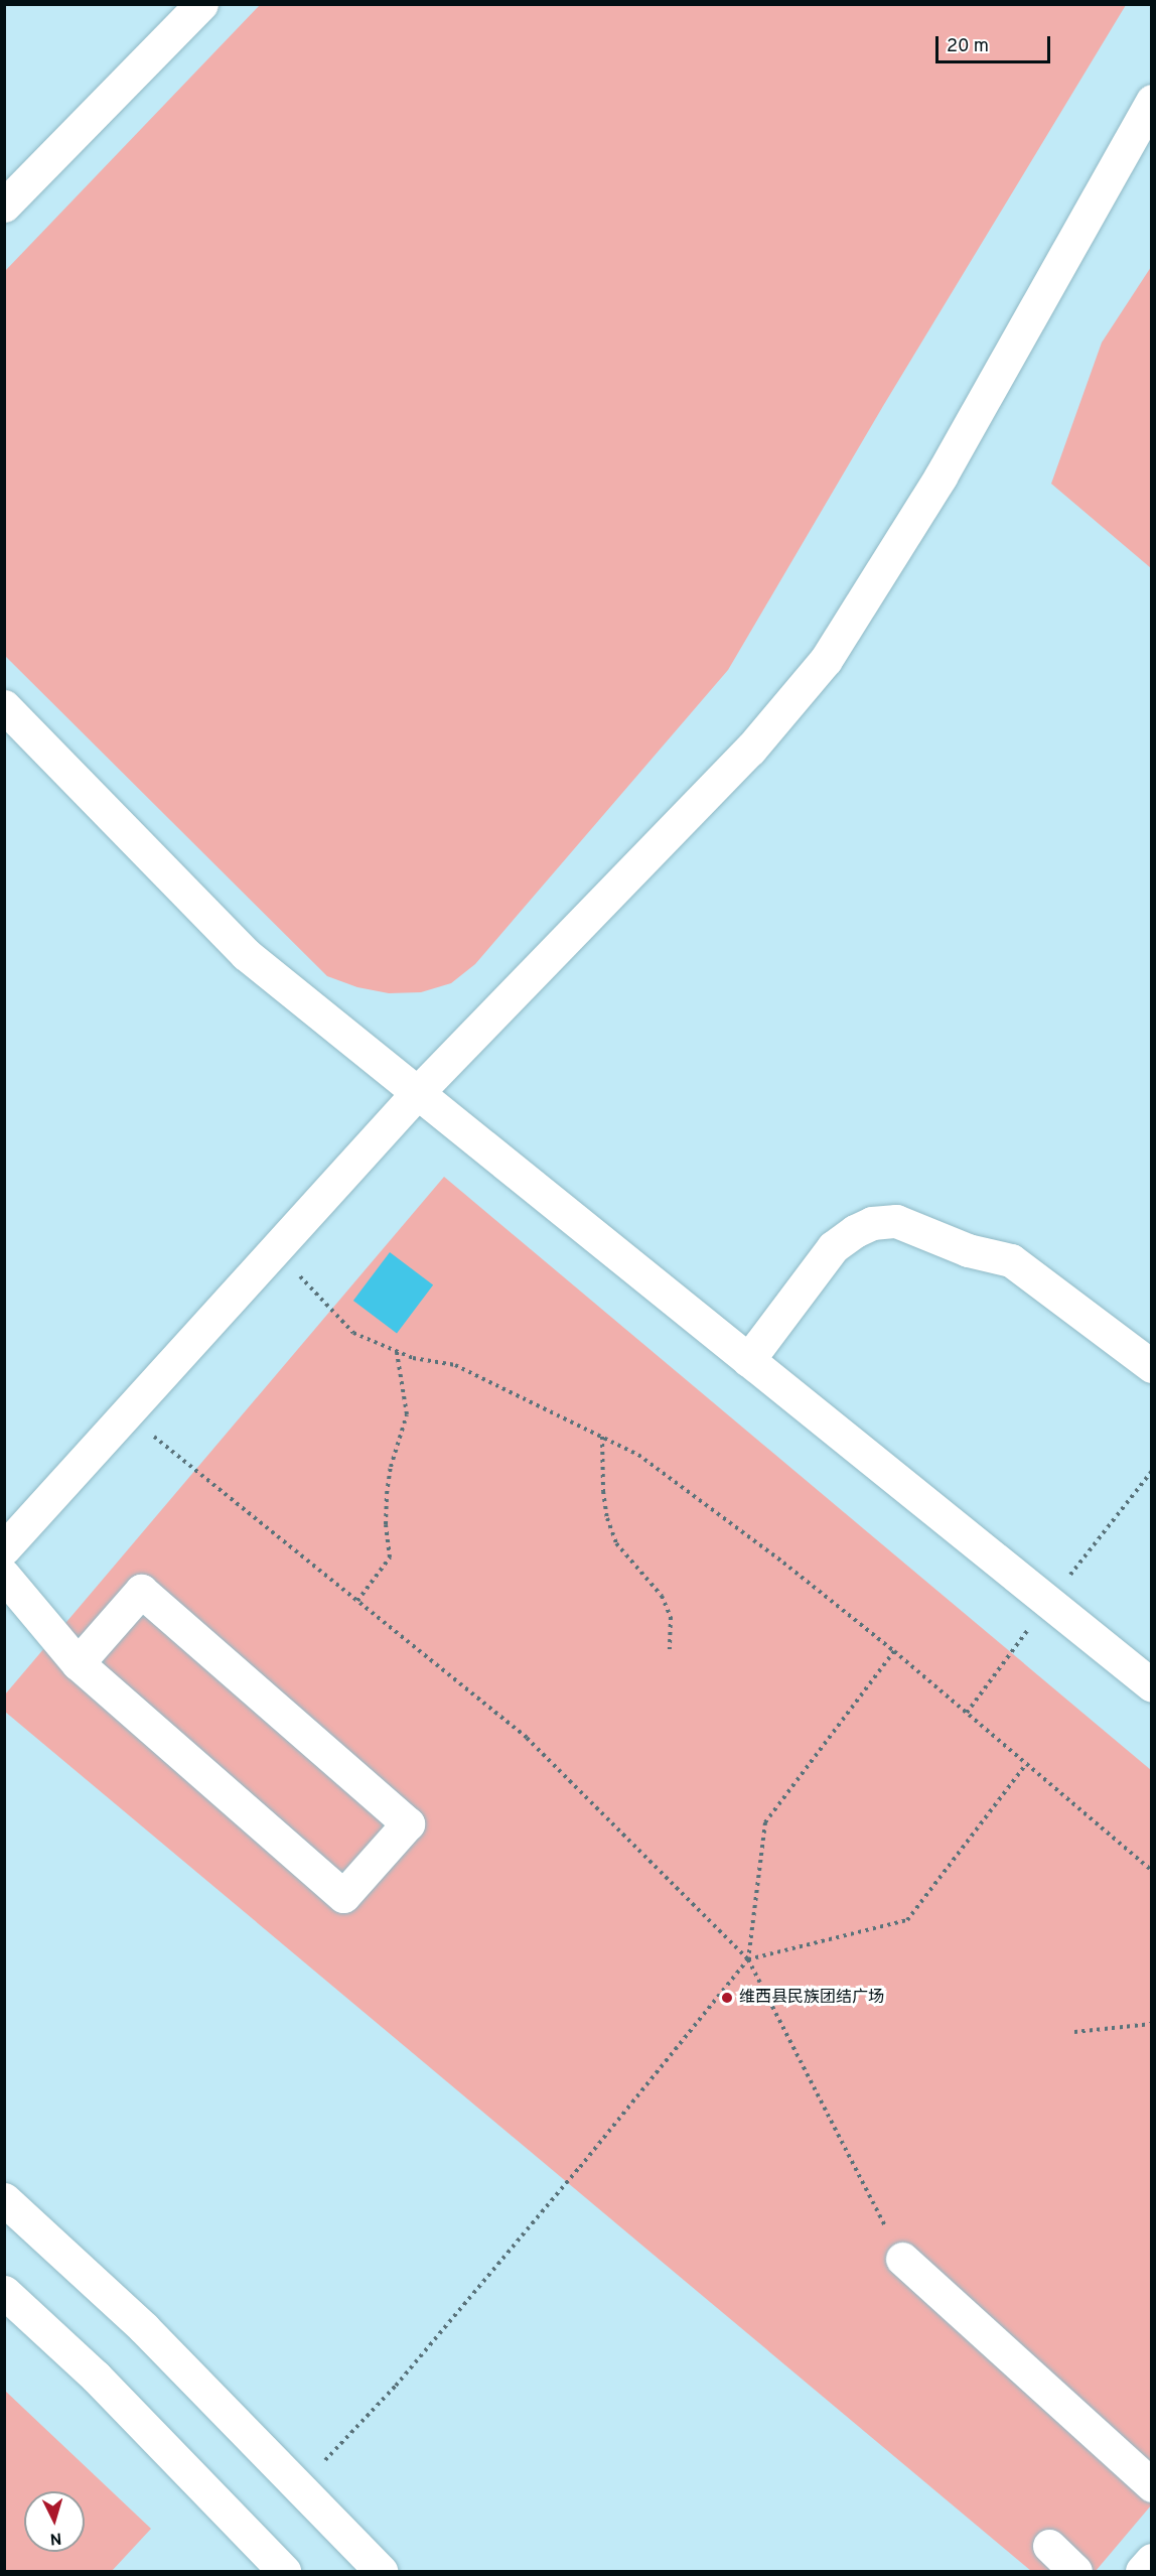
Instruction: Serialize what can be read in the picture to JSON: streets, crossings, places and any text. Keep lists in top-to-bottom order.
{
  "places": ["维西县民族团结广场"],
  "scale_bar": "20 m",
  "north": "bottom"
}
